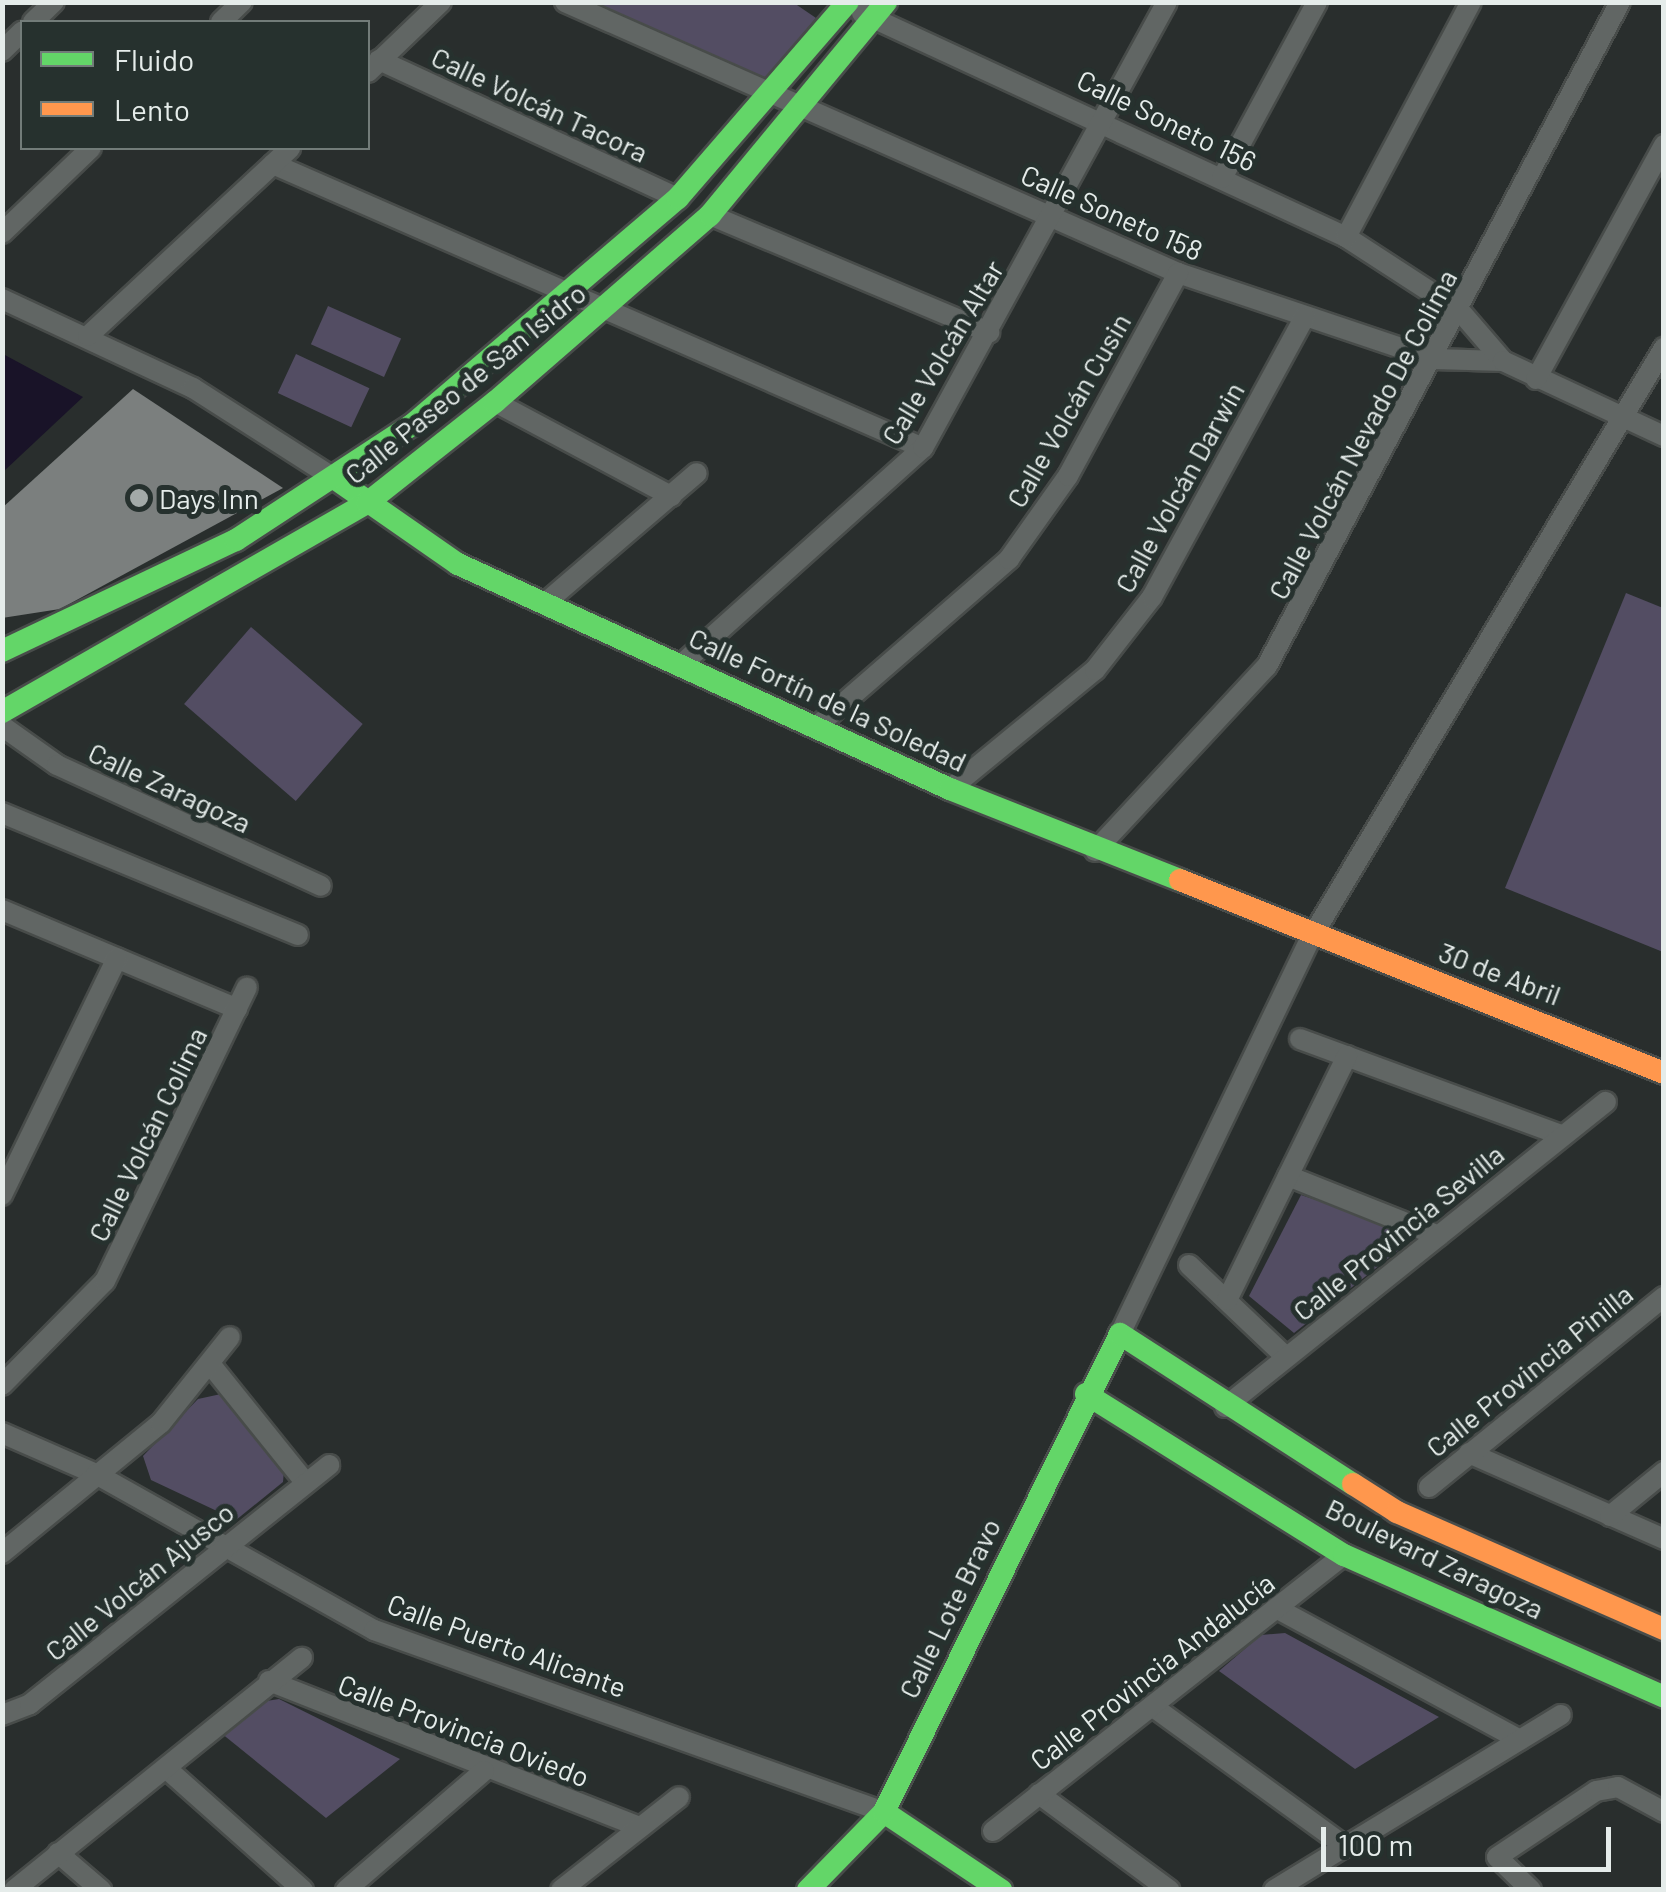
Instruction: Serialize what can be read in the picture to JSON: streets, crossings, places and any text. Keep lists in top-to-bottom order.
{
  "streets": {
    "street": [
      "Calle Volcán Tacora",
      "Calle Soneto 156",
      "Calle Soneto 158",
      "Calle Volcán Altar",
      "Calle Paseo de San Isidro",
      "Calle Volcán Cusin",
      "Calle Volcán Nevado De Colima",
      "Calle Volcán Darwin",
      "Calle Fortín de la Soledad",
      "Calle Zaragoza",
      "30 de Abril",
      "Calle Volcán Colima",
      "Calle Provincia Sevilla",
      "Calle Provincia Pinilla",
      "Boulevard Zaragoza",
      "Calle Volcán Ajusco",
      "Calle Lote Bravo",
      "Calle Puerto Alicante",
      "Calle Provincia Andalucía",
      "Calle Provincia Oviedo"
    ]
  },
  "crossings": [
    ["Calle Volcán Tacora", "Calle Paseo de San Isidro"],
    ["Calle Soneto 156", "Calle Soneto 158"],
    ["Calle Soneto 156", "Calle Volcán Altar"],
    ["Calle Soneto 156", "Calle Paseo de San Isidro"],
    ["Calle Soneto 156", "Calle Volcán Nevado De Colima"],
    ["Calle Soneto 158", "Calle Volcán Altar"],
    ["Calle Soneto 158", "Calle Paseo de San Isidro"],
    ["Calle Soneto 158", "Calle Volcán Cusin"],
    ["Calle Soneto 158", "Calle Volcán Nevado De Colima"],
    ["Calle Soneto 158", "Calle Volcán Darwin"],
    ["Calle Volcán Altar", "Calle Fortín de la Soledad"],
    ["Calle Paseo de San Isidro", "Calle Fortín de la Soledad"],
    ["Calle Volcán Cusin", "Calle Fortín de la Soledad"],
    ["Calle Volcán Nevado De Colima", "Calle Fortín de la Soledad"],
    ["Calle Volcán Darwin", "Calle Fortín de la Soledad"],
    ["Calle Fortín de la Soledad", "30 de Abril"],
    ["Calle Provincia Sevilla", "Boulevard Zaragoza"],
    ["Boulevard Zaragoza", "Calle Lote Bravo"],
    ["Boulevard Zaragoza", "Calle Provincia Andalucía"],
    ["Calle Volcán Ajusco", "Calle Puerto Alicante"],
    ["Calle Lote Bravo", "Calle Puerto Alicante"]
  ],
  "places": ["Days Inn"],
  "legend": ["Fluido", "Lento"],
  "scale_bar": "100 m"
}
